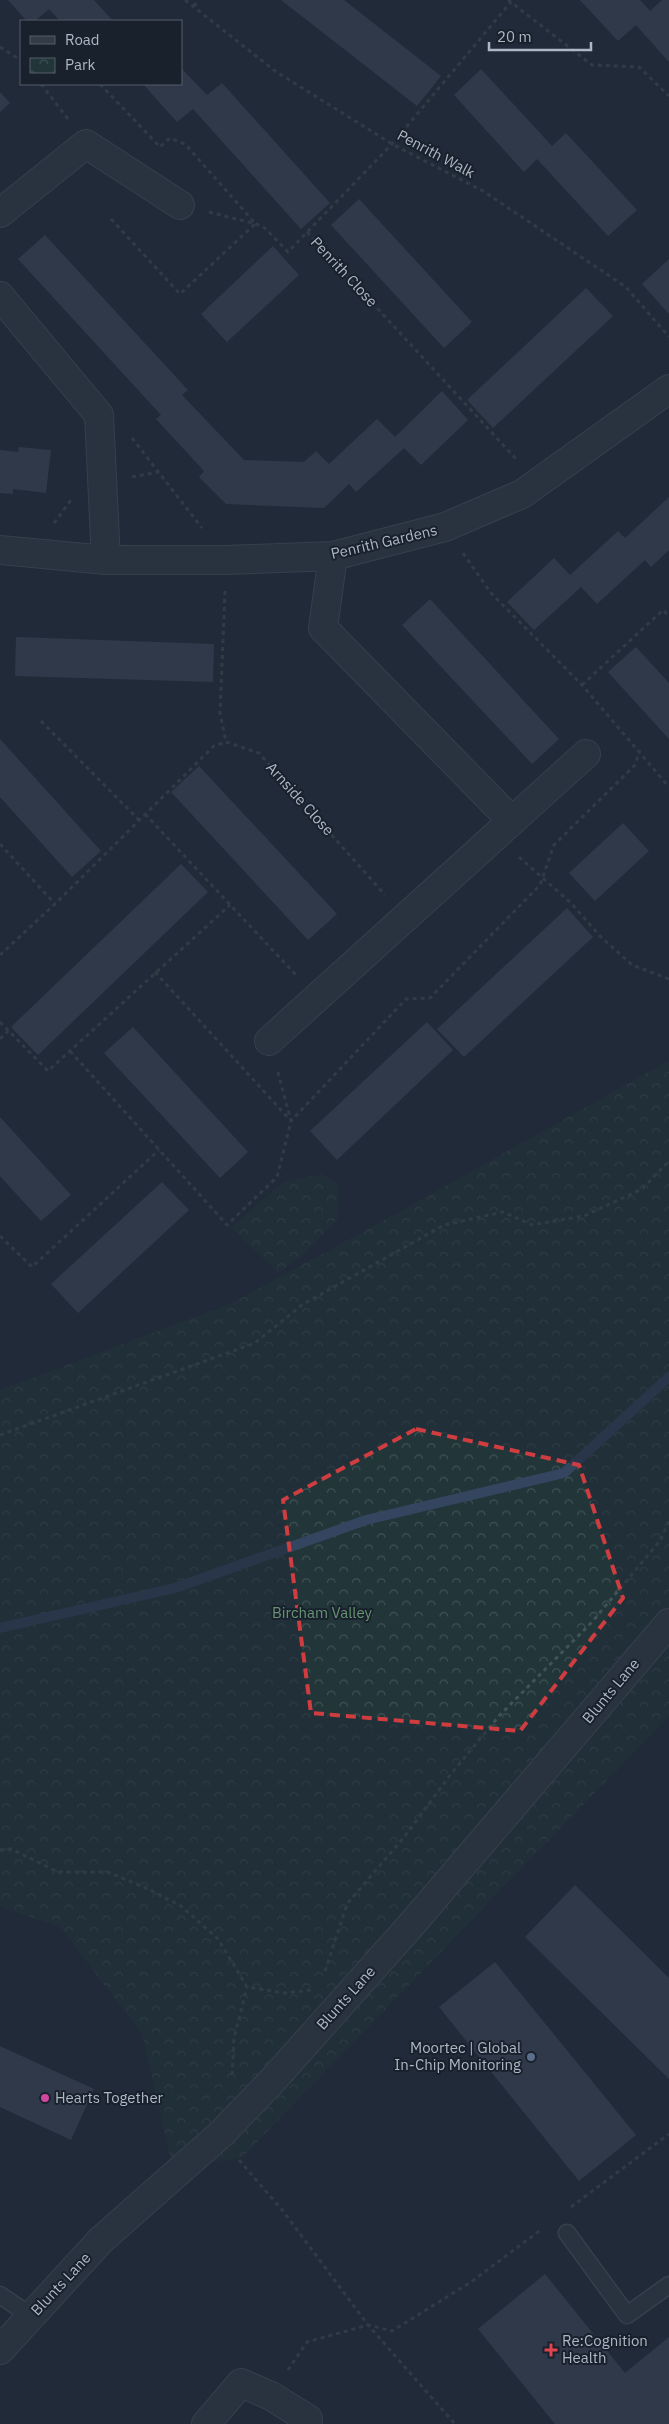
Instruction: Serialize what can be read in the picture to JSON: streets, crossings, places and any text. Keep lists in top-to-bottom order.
{
  "streets": {
    "street": ["Penrith Gardens", "Blunts Lane"],
    "path": ["Penrith Walk", "Penrith Close", "Arnside Close"]
  },
  "crossings": [
    ["Penrith Close", "Penrith Gardens"]
  ],
  "parks": ["Bircham Valley"],
  "places": {
    "other": ["Moortec | Global In-Chip Monitoring", "Hearts Together"],
    "health": ["Re:Cognition Health"]
  },
  "legend": ["Road", "Park"],
  "scale_bar": "20 m"
}
